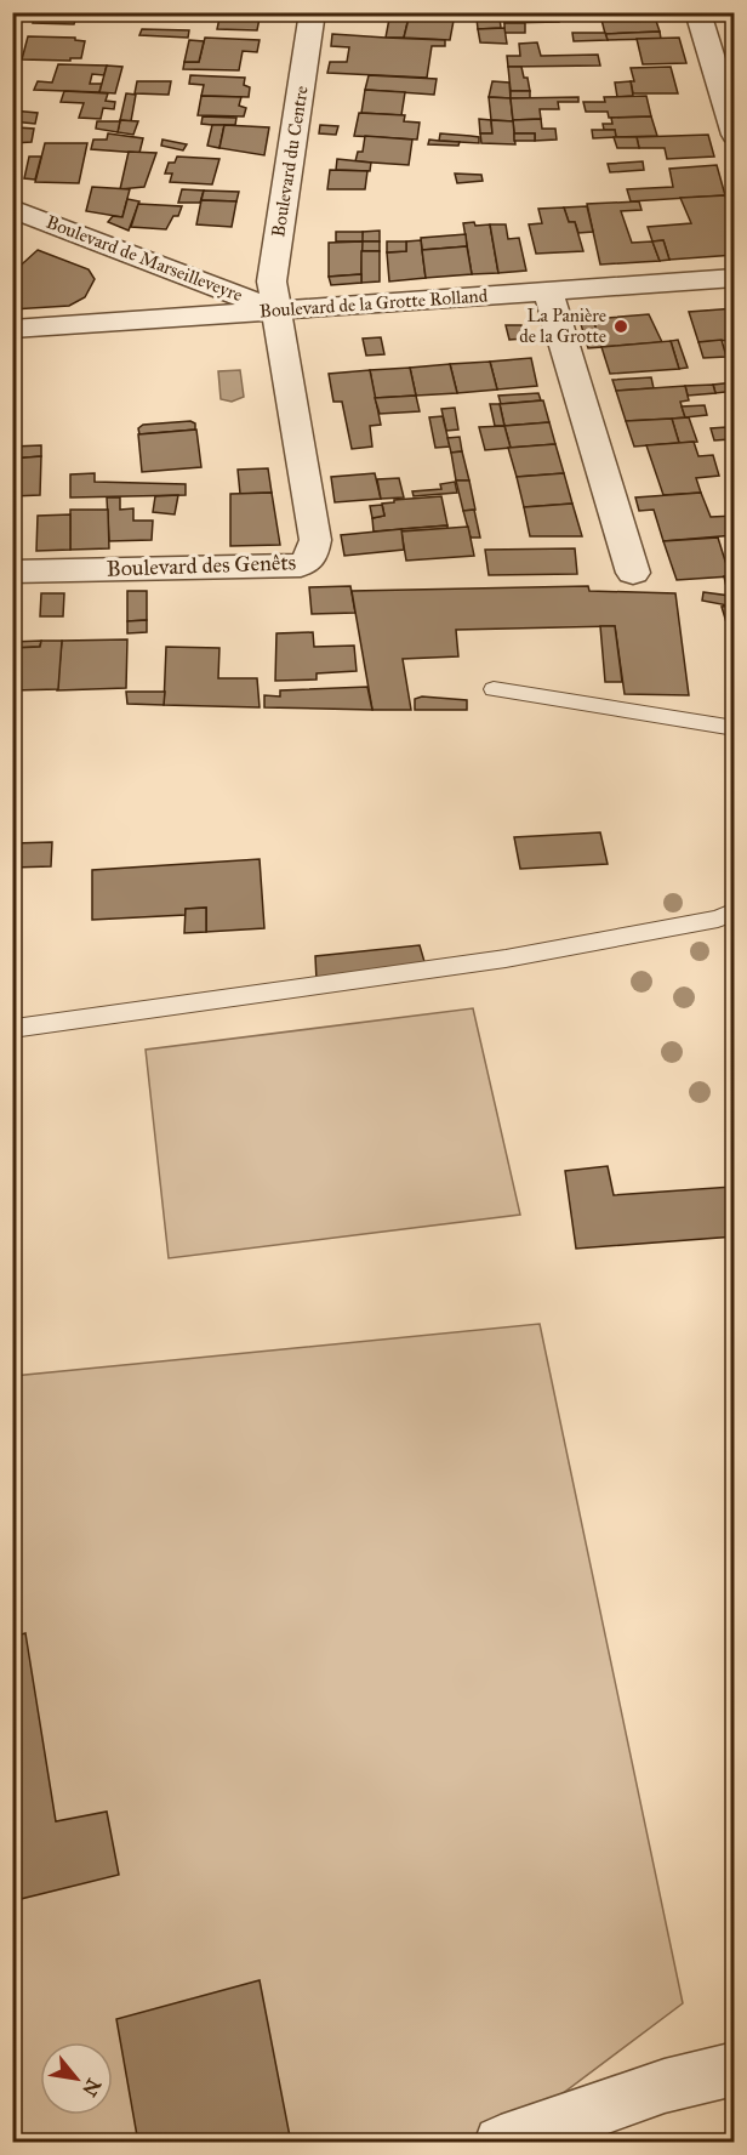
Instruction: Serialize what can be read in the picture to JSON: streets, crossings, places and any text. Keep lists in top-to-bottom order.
{
  "streets": {
    "street": [
      "Boulevard du Centre",
      "Boulevard de Marseilleveyre",
      "Boulevard de la Grotte Rolland",
      "Boulevard des Genêts"
    ]
  },
  "crossings": [
    ["Boulevard du Centre", "Boulevard de Marseilleveyre"],
    ["Boulevard du Centre", "Boulevard de la Grotte Rolland"],
    ["Boulevard du Centre", "Boulevard des Genêts"],
    ["Boulevard de Marseilleveyre", "Boulevard de la Grotte Rolland"],
    ["Boulevard de Marseilleveyre", "Boulevard des Genêts"],
    ["Boulevard de la Grotte Rolland", "Boulevard des Genêts"]
  ],
  "places": ["La Panière de la Grotte"],
  "north": "bottom right"
}
